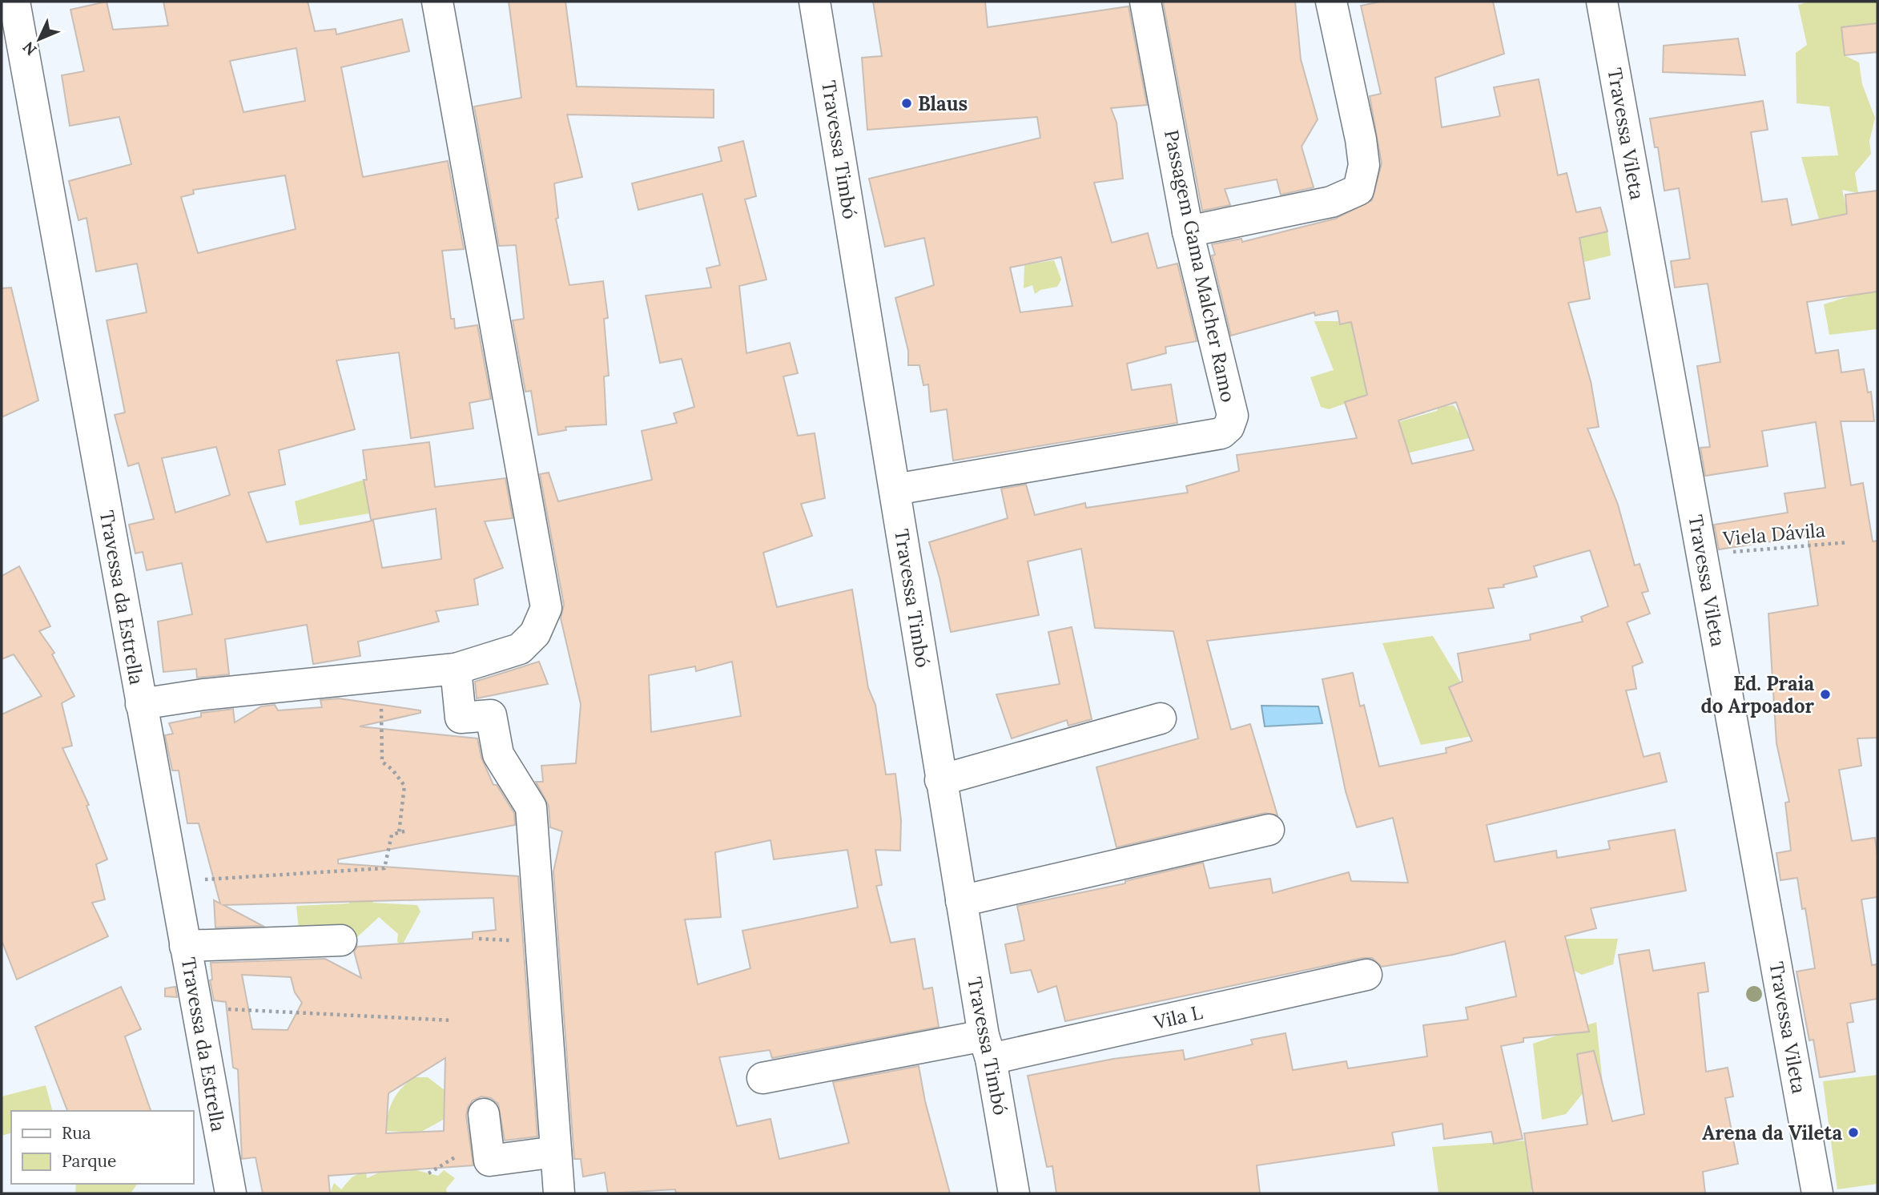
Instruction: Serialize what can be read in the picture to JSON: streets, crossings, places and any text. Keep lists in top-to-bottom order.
{
  "streets": {
    "street": [
      "Travessa Vileta",
      "Travessa Timbó",
      "Passagem Gama Malcher Ramo",
      "Travessa da Estrella",
      "Vila L"
    ],
    "path": ["Viela Dávila"]
  },
  "crossings": [
    ["Travessa Vileta", "Viela Dávila"],
    ["Travessa Timbó", "Passagem Gama Malcher Ramo"],
    ["Travessa Timbó", "Vila L"]
  ],
  "places": ["Blaus", "Ed. Praia do Arpoador", "Arena da Vileta"],
  "legend": ["Rua", "Parque"],
  "north": "bottom left"
}
